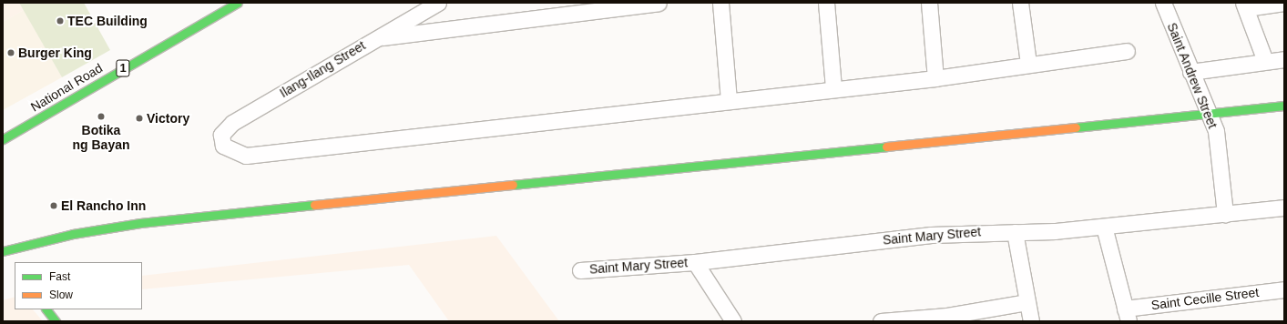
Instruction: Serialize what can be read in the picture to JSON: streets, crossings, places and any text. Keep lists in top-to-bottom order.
{
  "streets": {
    "main road": ["1", "National Road"],
    "street": [
      "Ilang-Ilang Street",
      "Saint Andrew Street",
      "Saint Mary Street",
      "Saint Cecille Street"
    ]
  },
  "crossings": [
    ["Saint Andrew Street", "Saint Mary Street"]
  ],
  "places": [
    "TEC Building",
    "Burger King",
    "Botika ng Bayan",
    "Victory",
    "El Rancho Inn"
  ],
  "legend": ["Fast", "Slow"]
}
